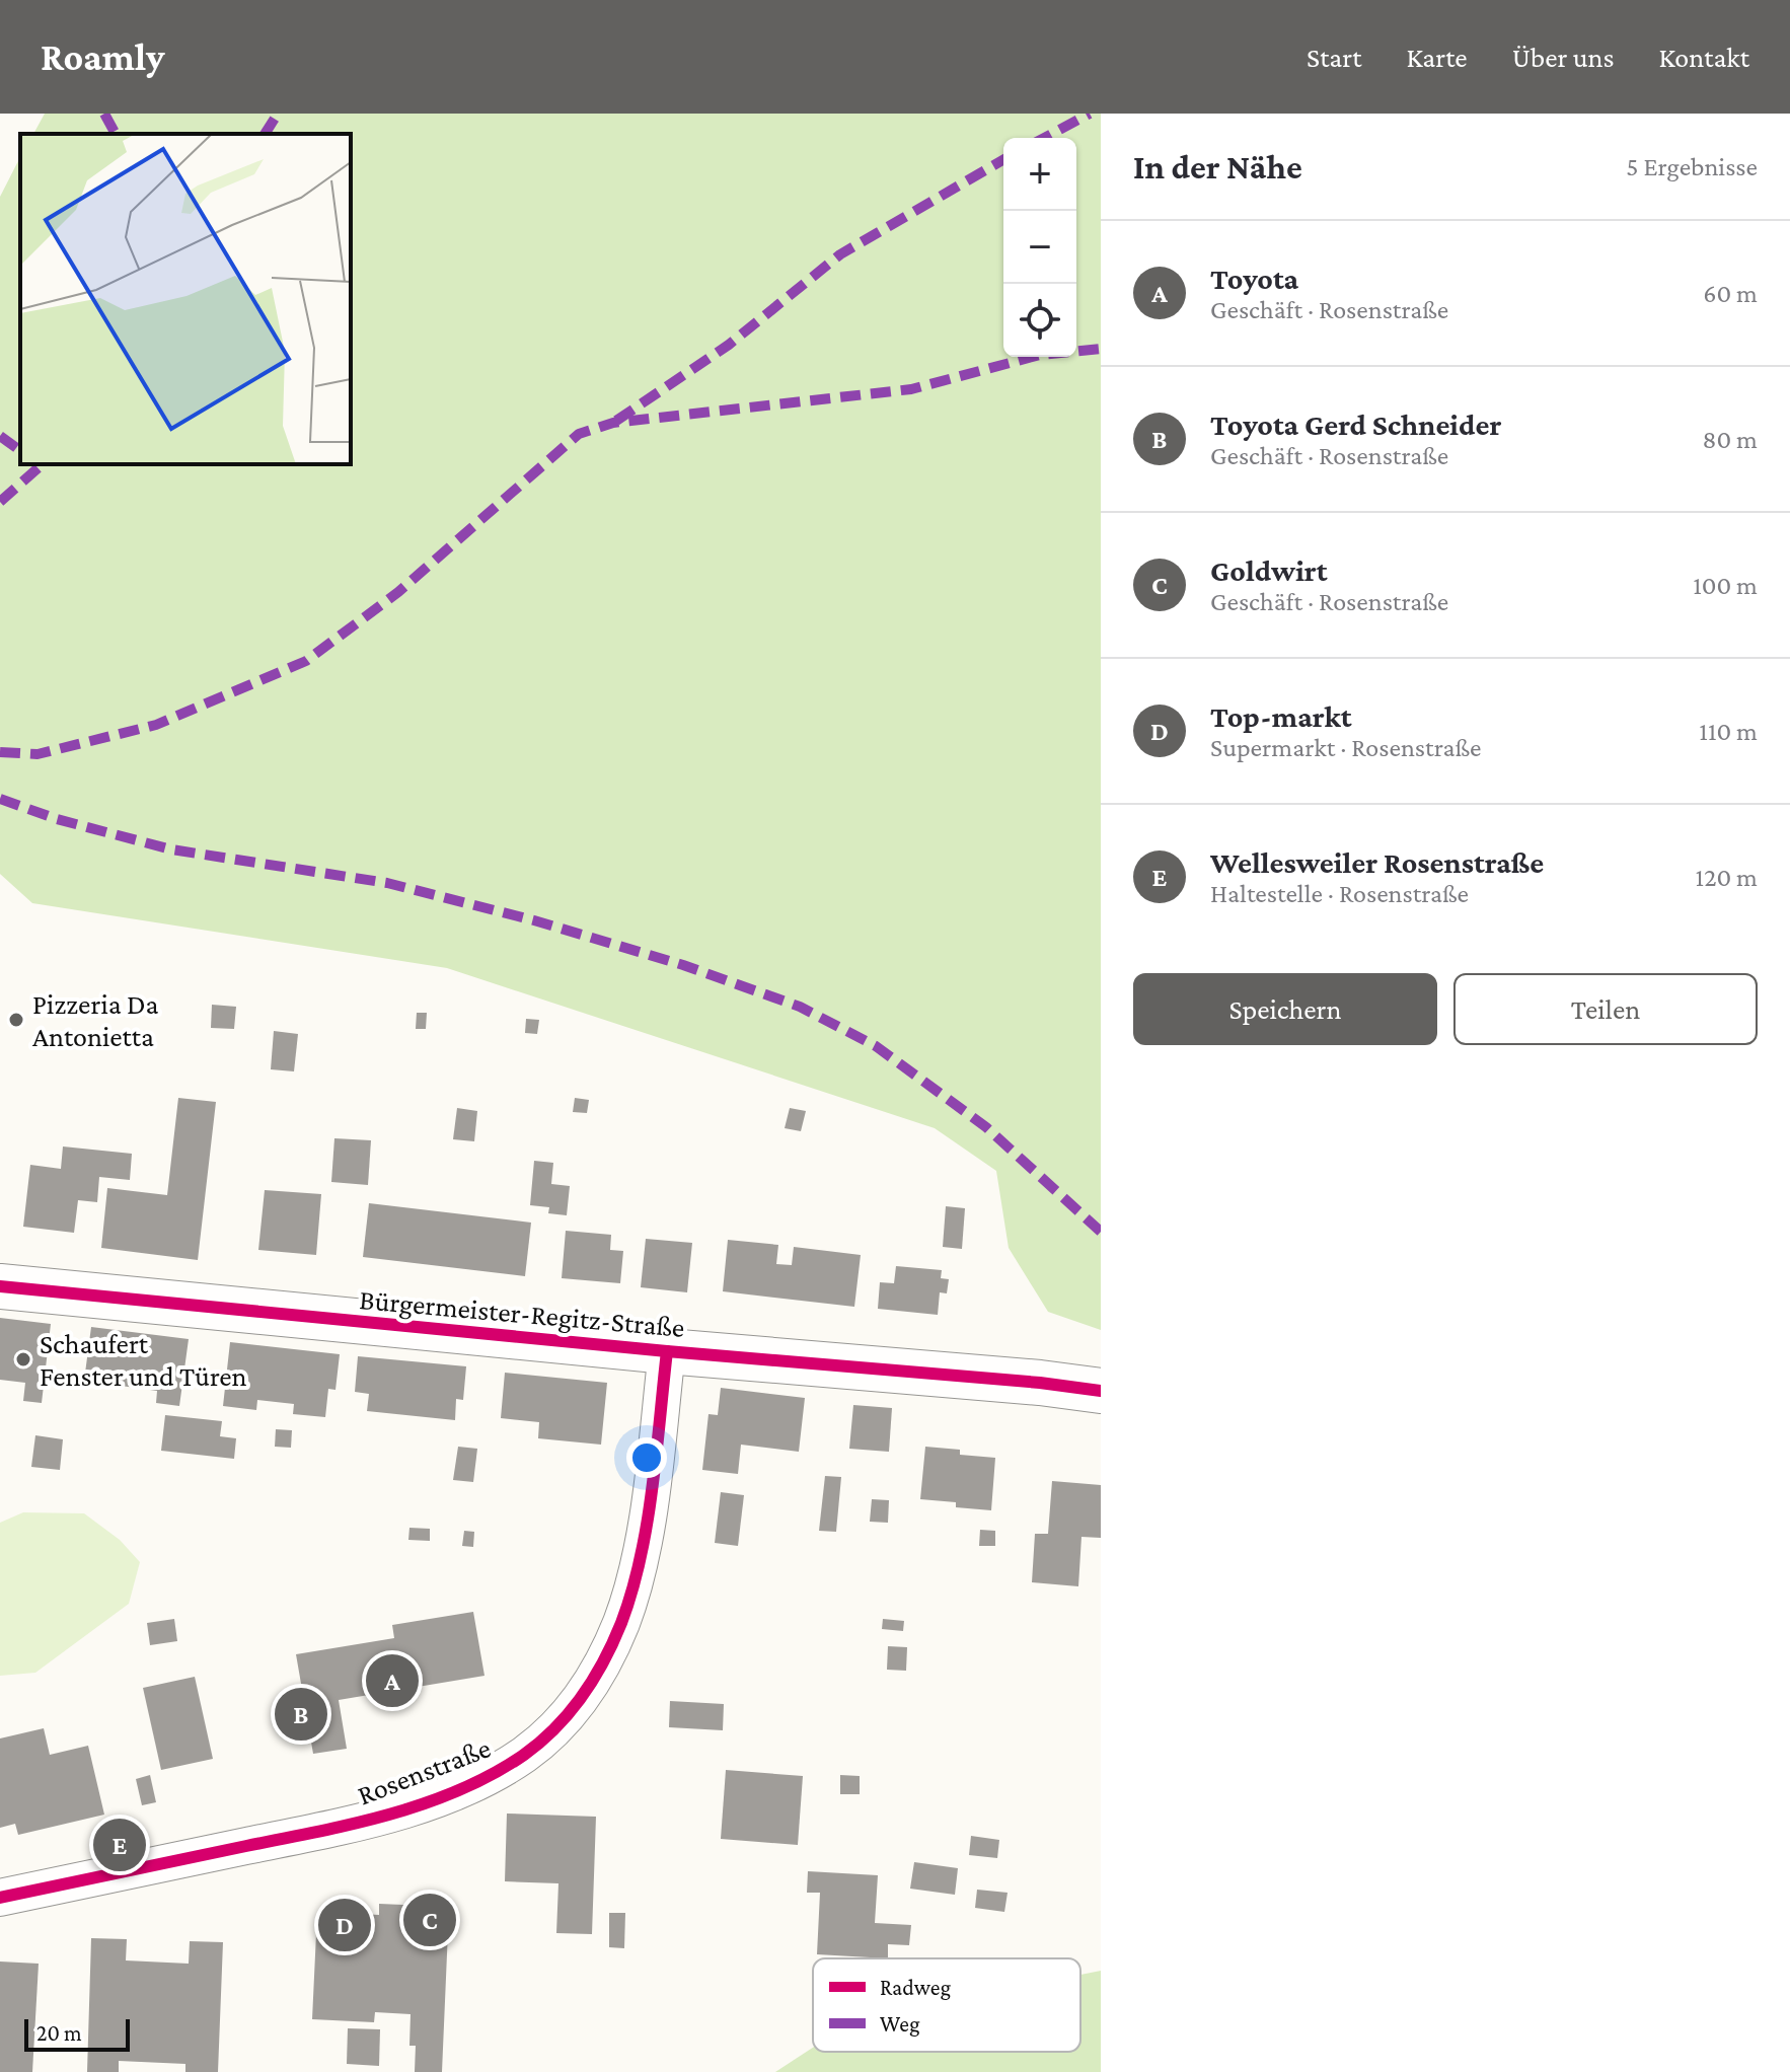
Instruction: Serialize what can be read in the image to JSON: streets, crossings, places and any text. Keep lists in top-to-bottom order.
{
  "streets": {
    "street": ["Bürgermeister-Regitz-Straße", "Rosenstraße"]
  },
  "crossings": [
    ["Bürgermeister-Regitz-Straße", "Rosenstraße"]
  ],
  "places": ["Pizzeria Da Antonietta", "Schaufert Fenster und Türen"],
  "legend": ["Radweg", "Weg"],
  "scale_bar": "20 m",
  "page": {
    "header": "Roamly",
    "nav": [
      "Start",
      "Karte",
      "Über uns",
      "Kontakt"
    ],
    "heading": ["In der Nähe", "5 Ergebnisse"],
    "map_buttons": ["+", "−"],
    "list": [
      {
        "mark": "A",
        "name": "Toyota",
        "note": "Geschäft · Rosenstraße",
        "value": "60 m"
      },
      {
        "mark": "B",
        "name": "Toyota Gerd Schneider",
        "note": "Geschäft · Rosenstraße",
        "value": "80 m"
      },
      {
        "mark": "C",
        "name": "Goldwirt",
        "note": "Geschäft · Rosenstraße",
        "value": "100 m"
      },
      {
        "mark": "D",
        "name": "Top-markt",
        "note": "Supermarkt · Rosenstraße",
        "value": "110 m"
      },
      {
        "mark": "E",
        "name": "Wellesweiler Rosenstraße",
        "note": "Haltestelle · Rosenstraße",
        "value": "120 m"
      }
    ],
    "buttons": ["Speichern", "Teilen"],
    "pins": [
      "A",
      "B",
      "E",
      "C",
      "D"
    ],
    "scale": "20 m"
  }
}
